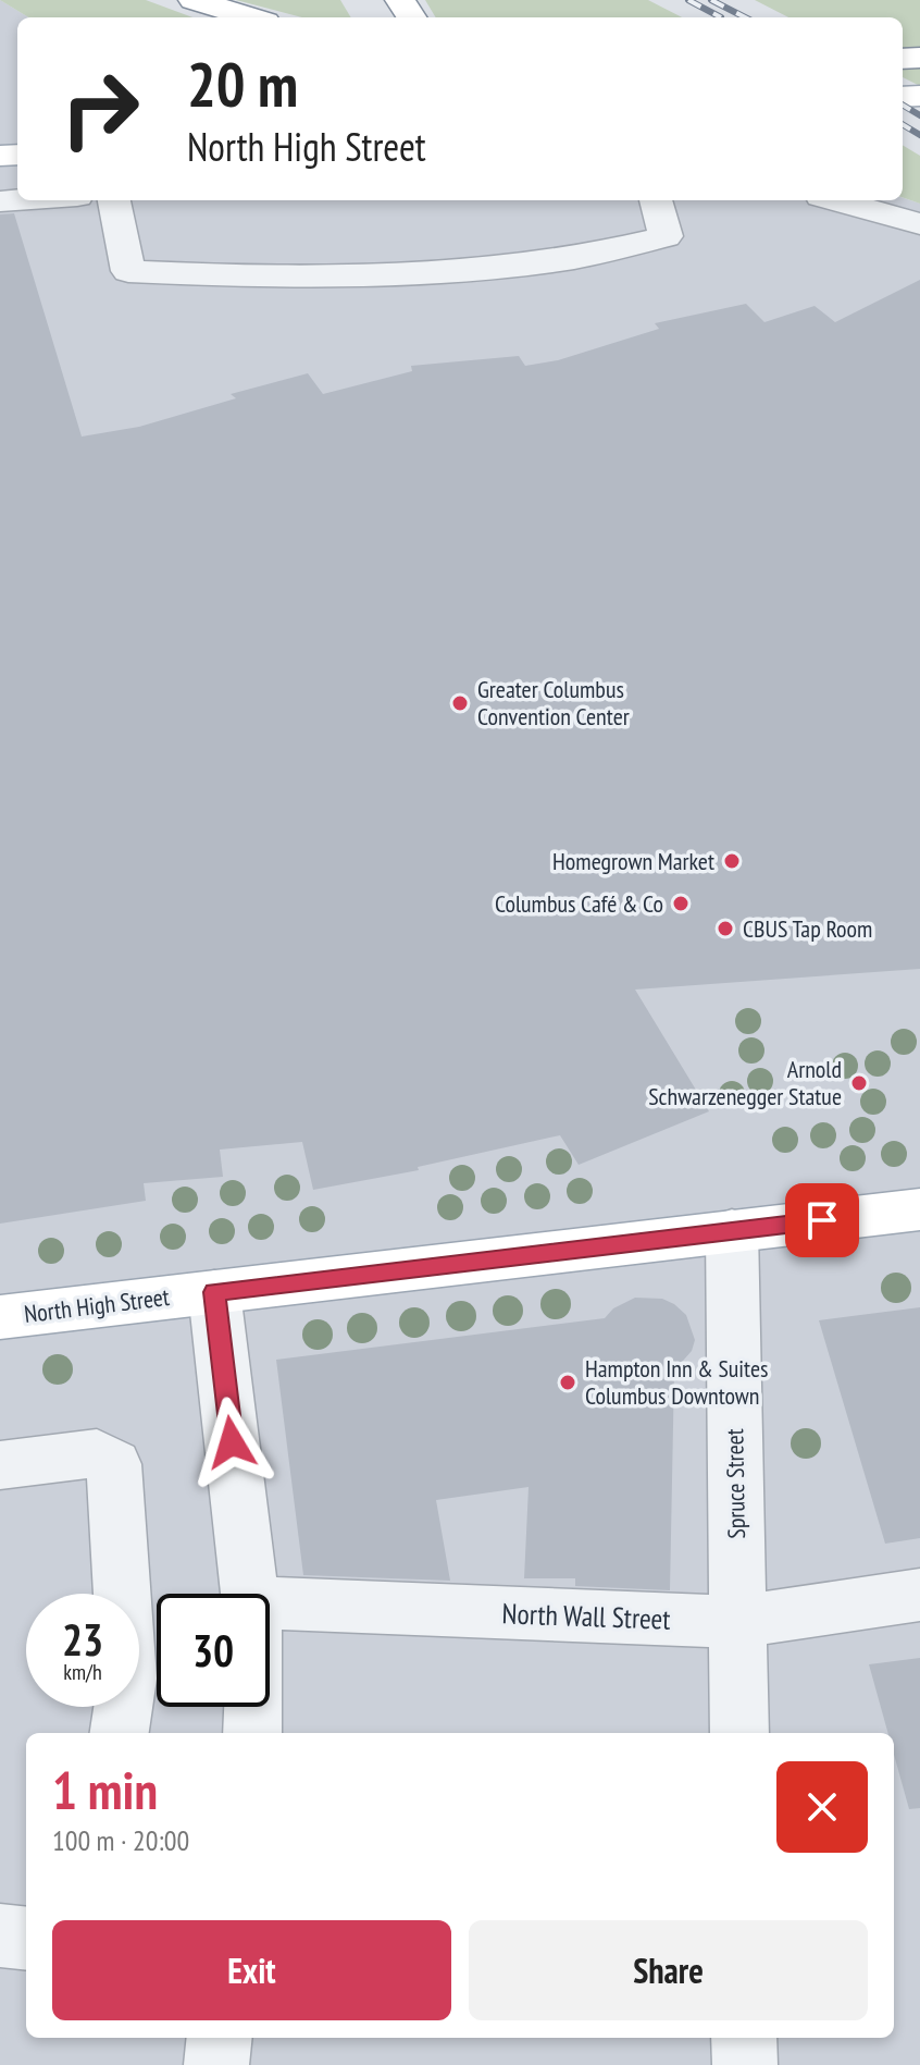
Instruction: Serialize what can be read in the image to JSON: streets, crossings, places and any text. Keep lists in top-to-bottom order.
{
  "streets": {
    "main road": ["North High Street"],
    "street": ["Spruce Street", "North Wall Street"]
  },
  "crossings": [
    ["North High Street", "Spruce Street"],
    ["Spruce Street", "North Wall Street"]
  ],
  "places": [
    "Greater Columbus Convention Center",
    "Homegrown Market",
    "Columbus Café & Co",
    "CBUS Tap Room",
    "Arnold Schwarzenegger Statue",
    "Hampton Inn & Suites Columbus Downtown"
  ],
  "page": {
    "turn": ["20 m", "North High Street"],
    "speed": "23 km/h",
    "limit": "30",
    "heading": ["1 min", "100 m · 20:00"],
    "buttons": ["Exit", "Share"]
  }
}
